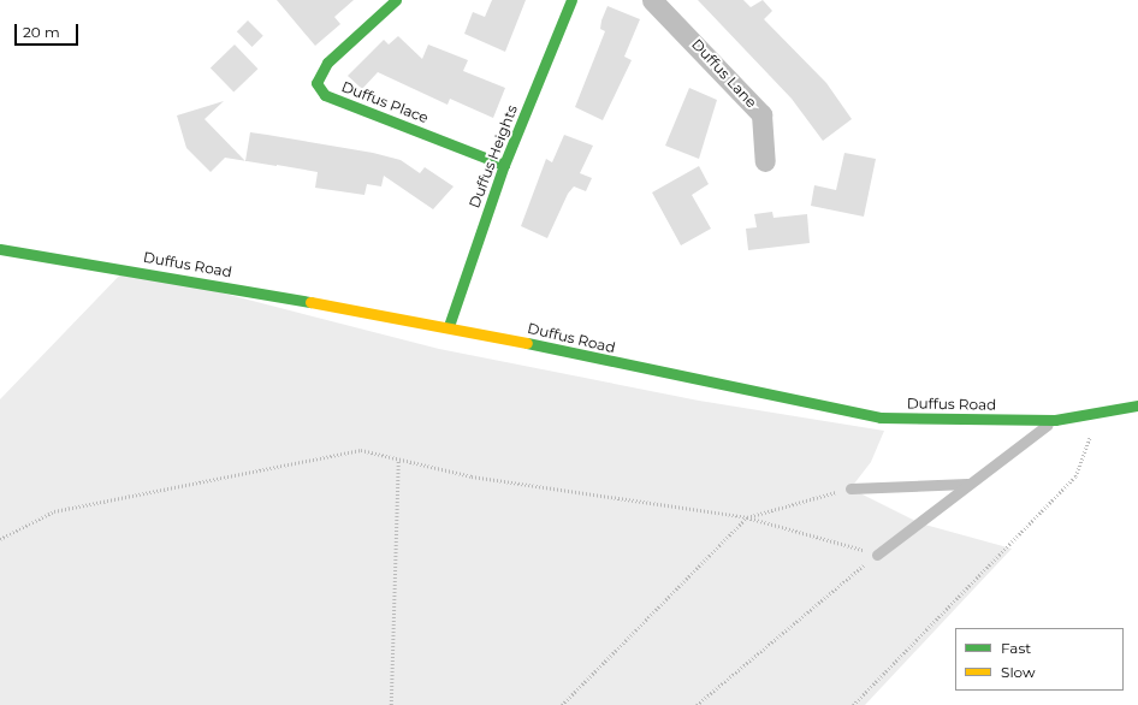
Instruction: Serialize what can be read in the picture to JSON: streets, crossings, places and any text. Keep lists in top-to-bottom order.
{
  "streets": {
    "main road": ["Duffus Place", "Duffus Heights", "Duffus Road"],
    "street": ["Duffus Lane"]
  },
  "crossings": [
    ["Duffus Place", "Duffus Heights"],
    ["Duffus Heights", "Duffus Road"]
  ],
  "legend": ["Fast", "Slow"],
  "scale_bar": "20 m"
}
